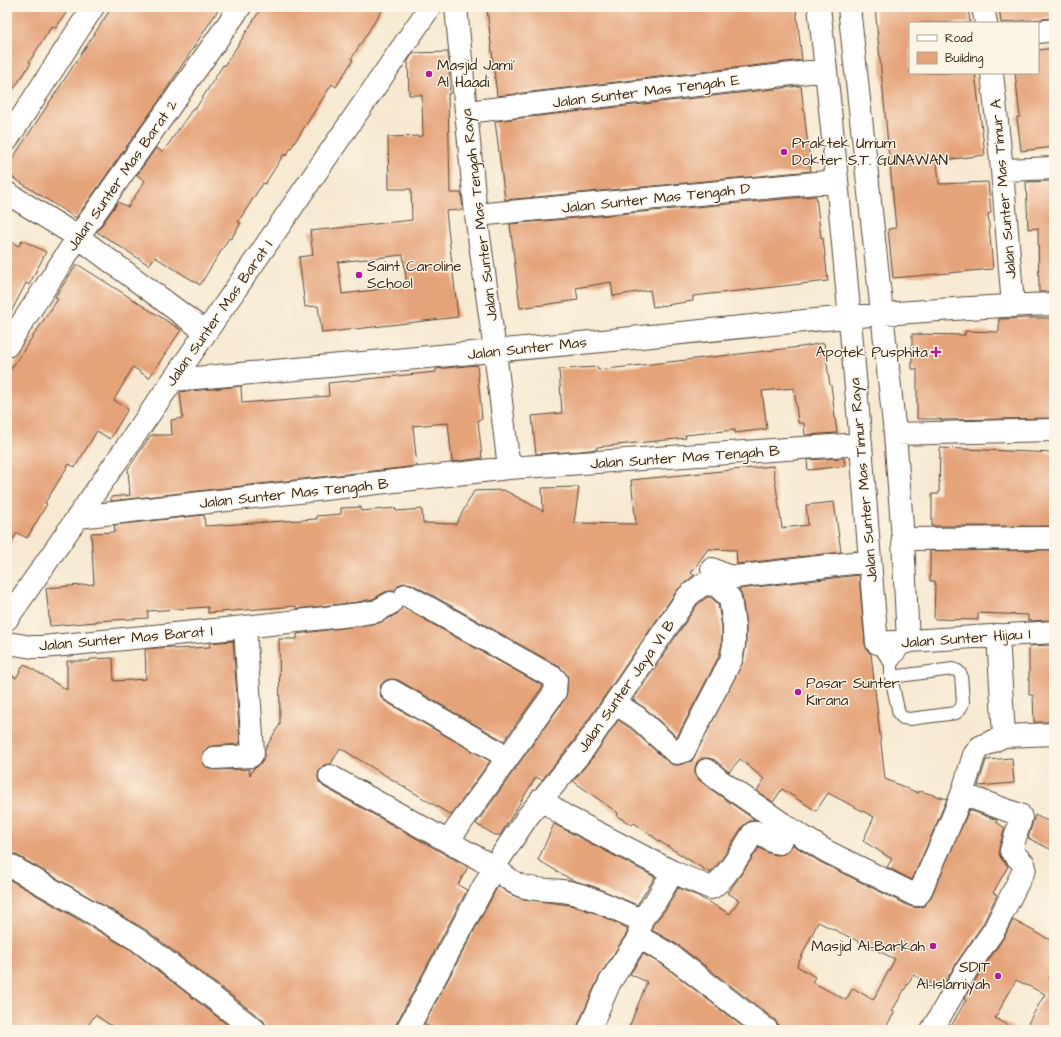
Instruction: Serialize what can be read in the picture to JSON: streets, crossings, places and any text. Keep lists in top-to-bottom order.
{
  "streets": {
    "street": [
      "Jalan Sunter Mas Tengah E",
      "Jalan Sunter Mas Barat 2",
      "Jalan Sunter Mas Timur A",
      "Jalan Sunter Mas Tengah D",
      "Jalan Sunter Mas Tengah Raya",
      "Jalan Sunter Mas Barat I",
      "Jalan Sunter Mas",
      "Jalan Sunter Mas Tengah B",
      "Jalan Sunter Mas Timur Raya",
      "Jalan Sunter Hijau I",
      "Jalan Sunter Jaya VI B"
    ]
  },
  "crossings": [
    ["Jalan Sunter Mas Tengah E", "Jalan Sunter Mas Tengah Raya"],
    ["Jalan Sunter Mas Tengah E", "Jalan Sunter Mas Timur Raya"],
    ["Jalan Sunter Mas Timur A", "Jalan Sunter Mas"],
    ["Jalan Sunter Mas Tengah D", "Jalan Sunter Mas Tengah Raya"],
    ["Jalan Sunter Mas Tengah D", "Jalan Sunter Mas Timur Raya"],
    ["Jalan Sunter Mas Tengah Raya", "Jalan Sunter Mas"],
    ["Jalan Sunter Mas Barat I", "Jalan Sunter Mas"],
    ["Jalan Sunter Mas Barat I", "Jalan Sunter Mas Tengah B"],
    ["Jalan Sunter Mas", "Jalan Sunter Mas Timur Raya"],
    ["Jalan Sunter Mas Tengah B", "Jalan Sunter Mas Timur Raya"],
    ["Jalan Sunter Mas Timur Raya", "Jalan Sunter Hijau I"]
  ],
  "places": {
    "other": [
      "Masjid Jami' Al Haadi",
      "Praktek Umum Dokter S.T. GUNAWAN",
      "Saint Caroline School",
      "Pasar Sunter Kirana",
      "Masjid Al-Barkah",
      "SDIT Al-Islamiyah"
    ],
    "health": ["Apotek Pusphita"]
  },
  "legend": ["Road", "Building"]
}
